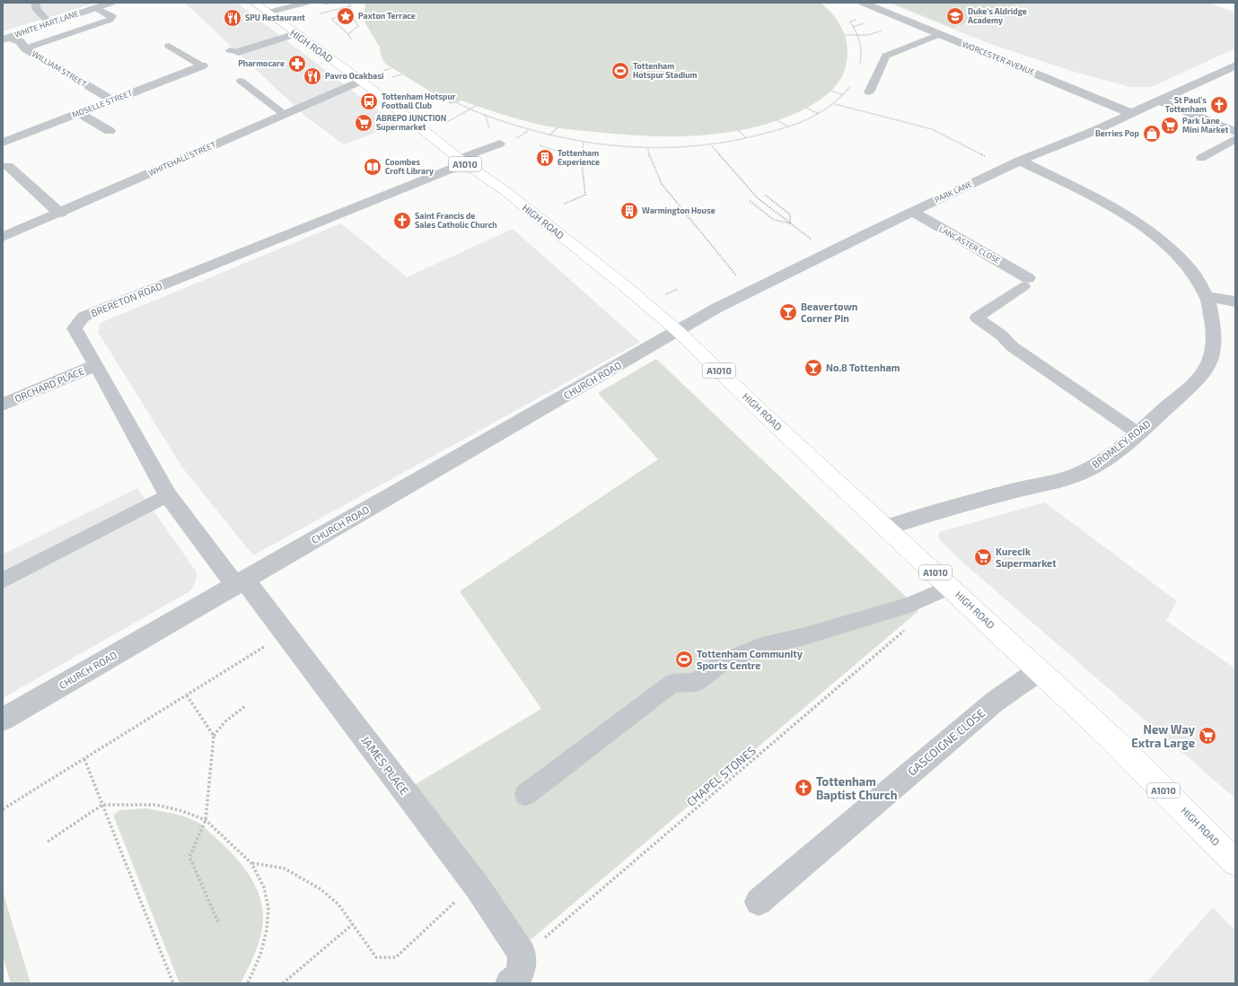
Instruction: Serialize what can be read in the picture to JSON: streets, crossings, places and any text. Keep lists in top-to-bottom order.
{
  "streets": {
    "main road": ["HIGH ROAD", "A1010"],
    "street": [
      "WHITE HART LANE",
      "WORCESTER AVENUE",
      "WILLIAM STREET",
      "MOSELLE STREET",
      "WHITEHALL STREET",
      "PARK LANE",
      "LANCASTER CLOSE",
      "BRERETON ROAD",
      "CHURCH ROAD",
      "ORCHARD PLACE",
      "BROMLEY ROAD",
      "GASCOIGNE CLOSE",
      "JAMES PLACE"
    ],
    "path": ["CHAPEL STONES"]
  },
  "crossings": [
    ["WHITE HART LANE", "WILLIAM STREET"],
    ["HIGH ROAD", "WHITEHALL STREET"],
    ["HIGH ROAD", "PARK LANE"],
    ["HIGH ROAD", "BRERETON ROAD"],
    ["HIGH ROAD", "CHURCH ROAD"],
    ["HIGH ROAD", "BROMLEY ROAD"],
    ["HIGH ROAD", "GASCOIGNE CLOSE"],
    ["WORCESTER AVENUE", "PARK LANE"],
    ["WILLIAM STREET", "MOSELLE STREET"],
    ["PARK LANE", "LANCASTER CLOSE"],
    ["PARK LANE", "CHURCH ROAD"],
    ["PARK LANE", "BROMLEY ROAD"],
    ["BRERETON ROAD", "CHURCH ROAD"],
    ["BRERETON ROAD", "ORCHARD PLACE"],
    ["BRERETON ROAD", "JAMES PLACE"],
    ["CHURCH ROAD", "JAMES PLACE"],
    ["JAMES PLACE", "CHAPEL STONES"]
  ],
  "places": {
    "place": ["Paxton Terrace"],
    "school or university": ["Duke's Aldridge Academy"],
    "restaurant": ["SPU Restaurant", "Pavro Ocakbasi"],
    "pharmacy": ["Pharmocare"],
    "sports": ["Tottenham Hotspur Stadium", "Tottenham Community Sports Centre"],
    "bus stop": ["Tottenham Hotspur Football Club"],
    "church": ["St Paul's Tottenham", "Saint Francis de Sales Catholic Church", "Tottenham Baptist Church"],
    "supermarket": [
      "ABREPO JUNCTION Supermarket",
      "Park Lane Mini Market",
      "Kurecik Supermarket",
      "New Way Extra Large"
    ],
    "shop": ["Berries Pop"],
    "building": ["Tottenham Experience", "Warmington House"],
    "library": ["Coombes Croft Library"],
    "bar": ["Beavertown Corner Pin", "No.8 Tottenham"]
  }
}
